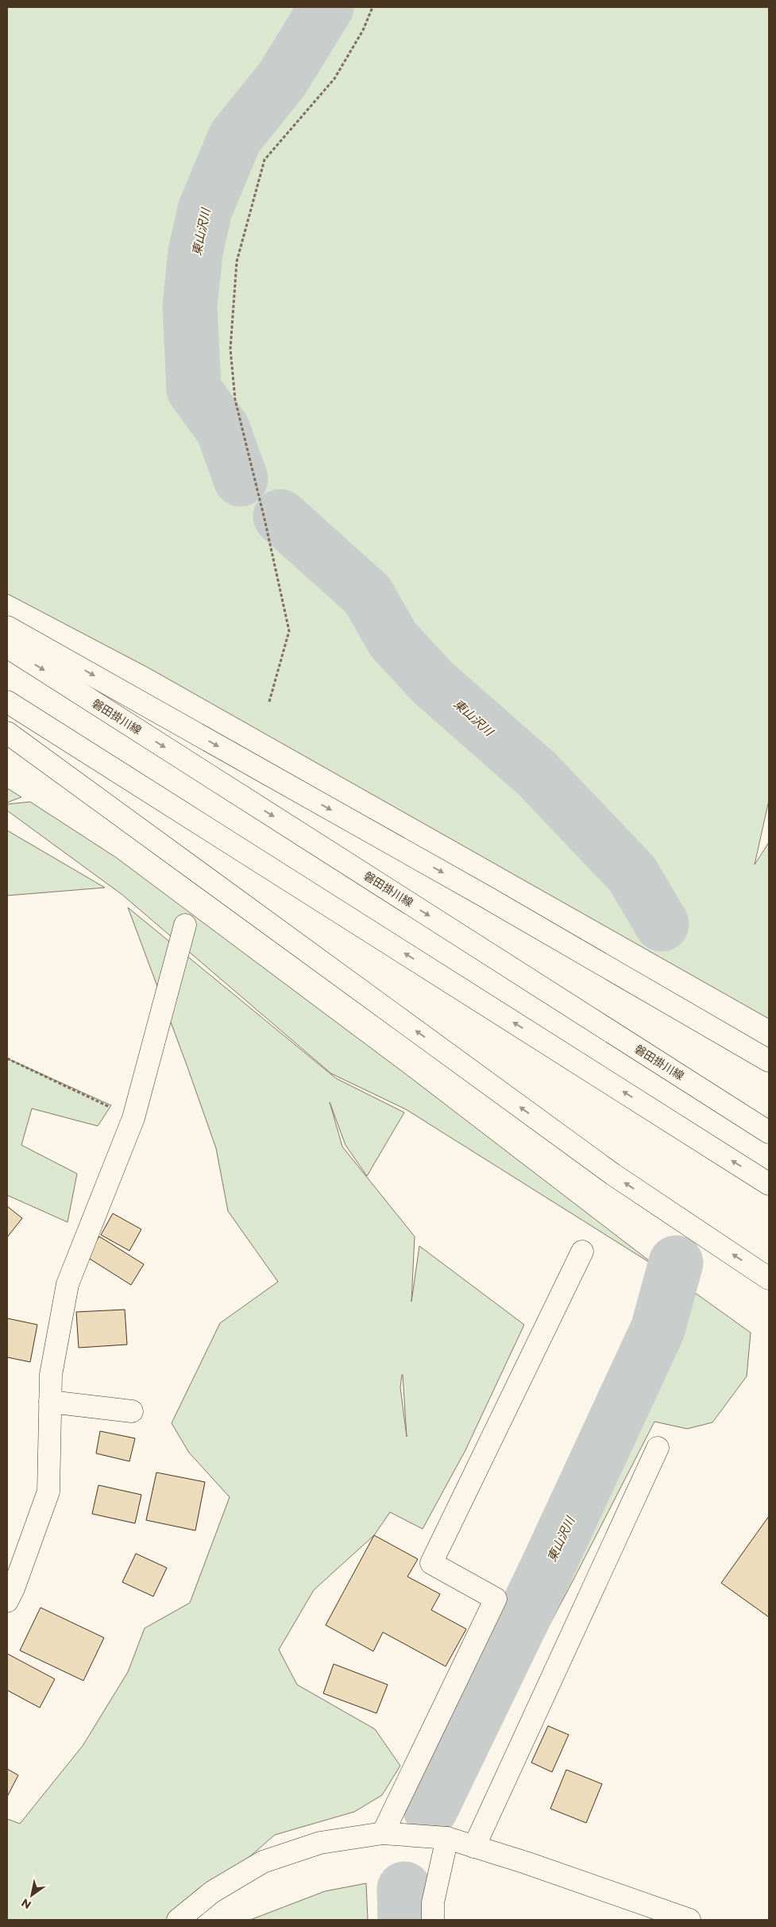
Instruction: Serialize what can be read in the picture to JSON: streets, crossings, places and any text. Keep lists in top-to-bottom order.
{
  "streets": {
    "main road": ["磐田掛川線"]
  },
  "water": ["東山沢川"],
  "north": "bottom left"
}
